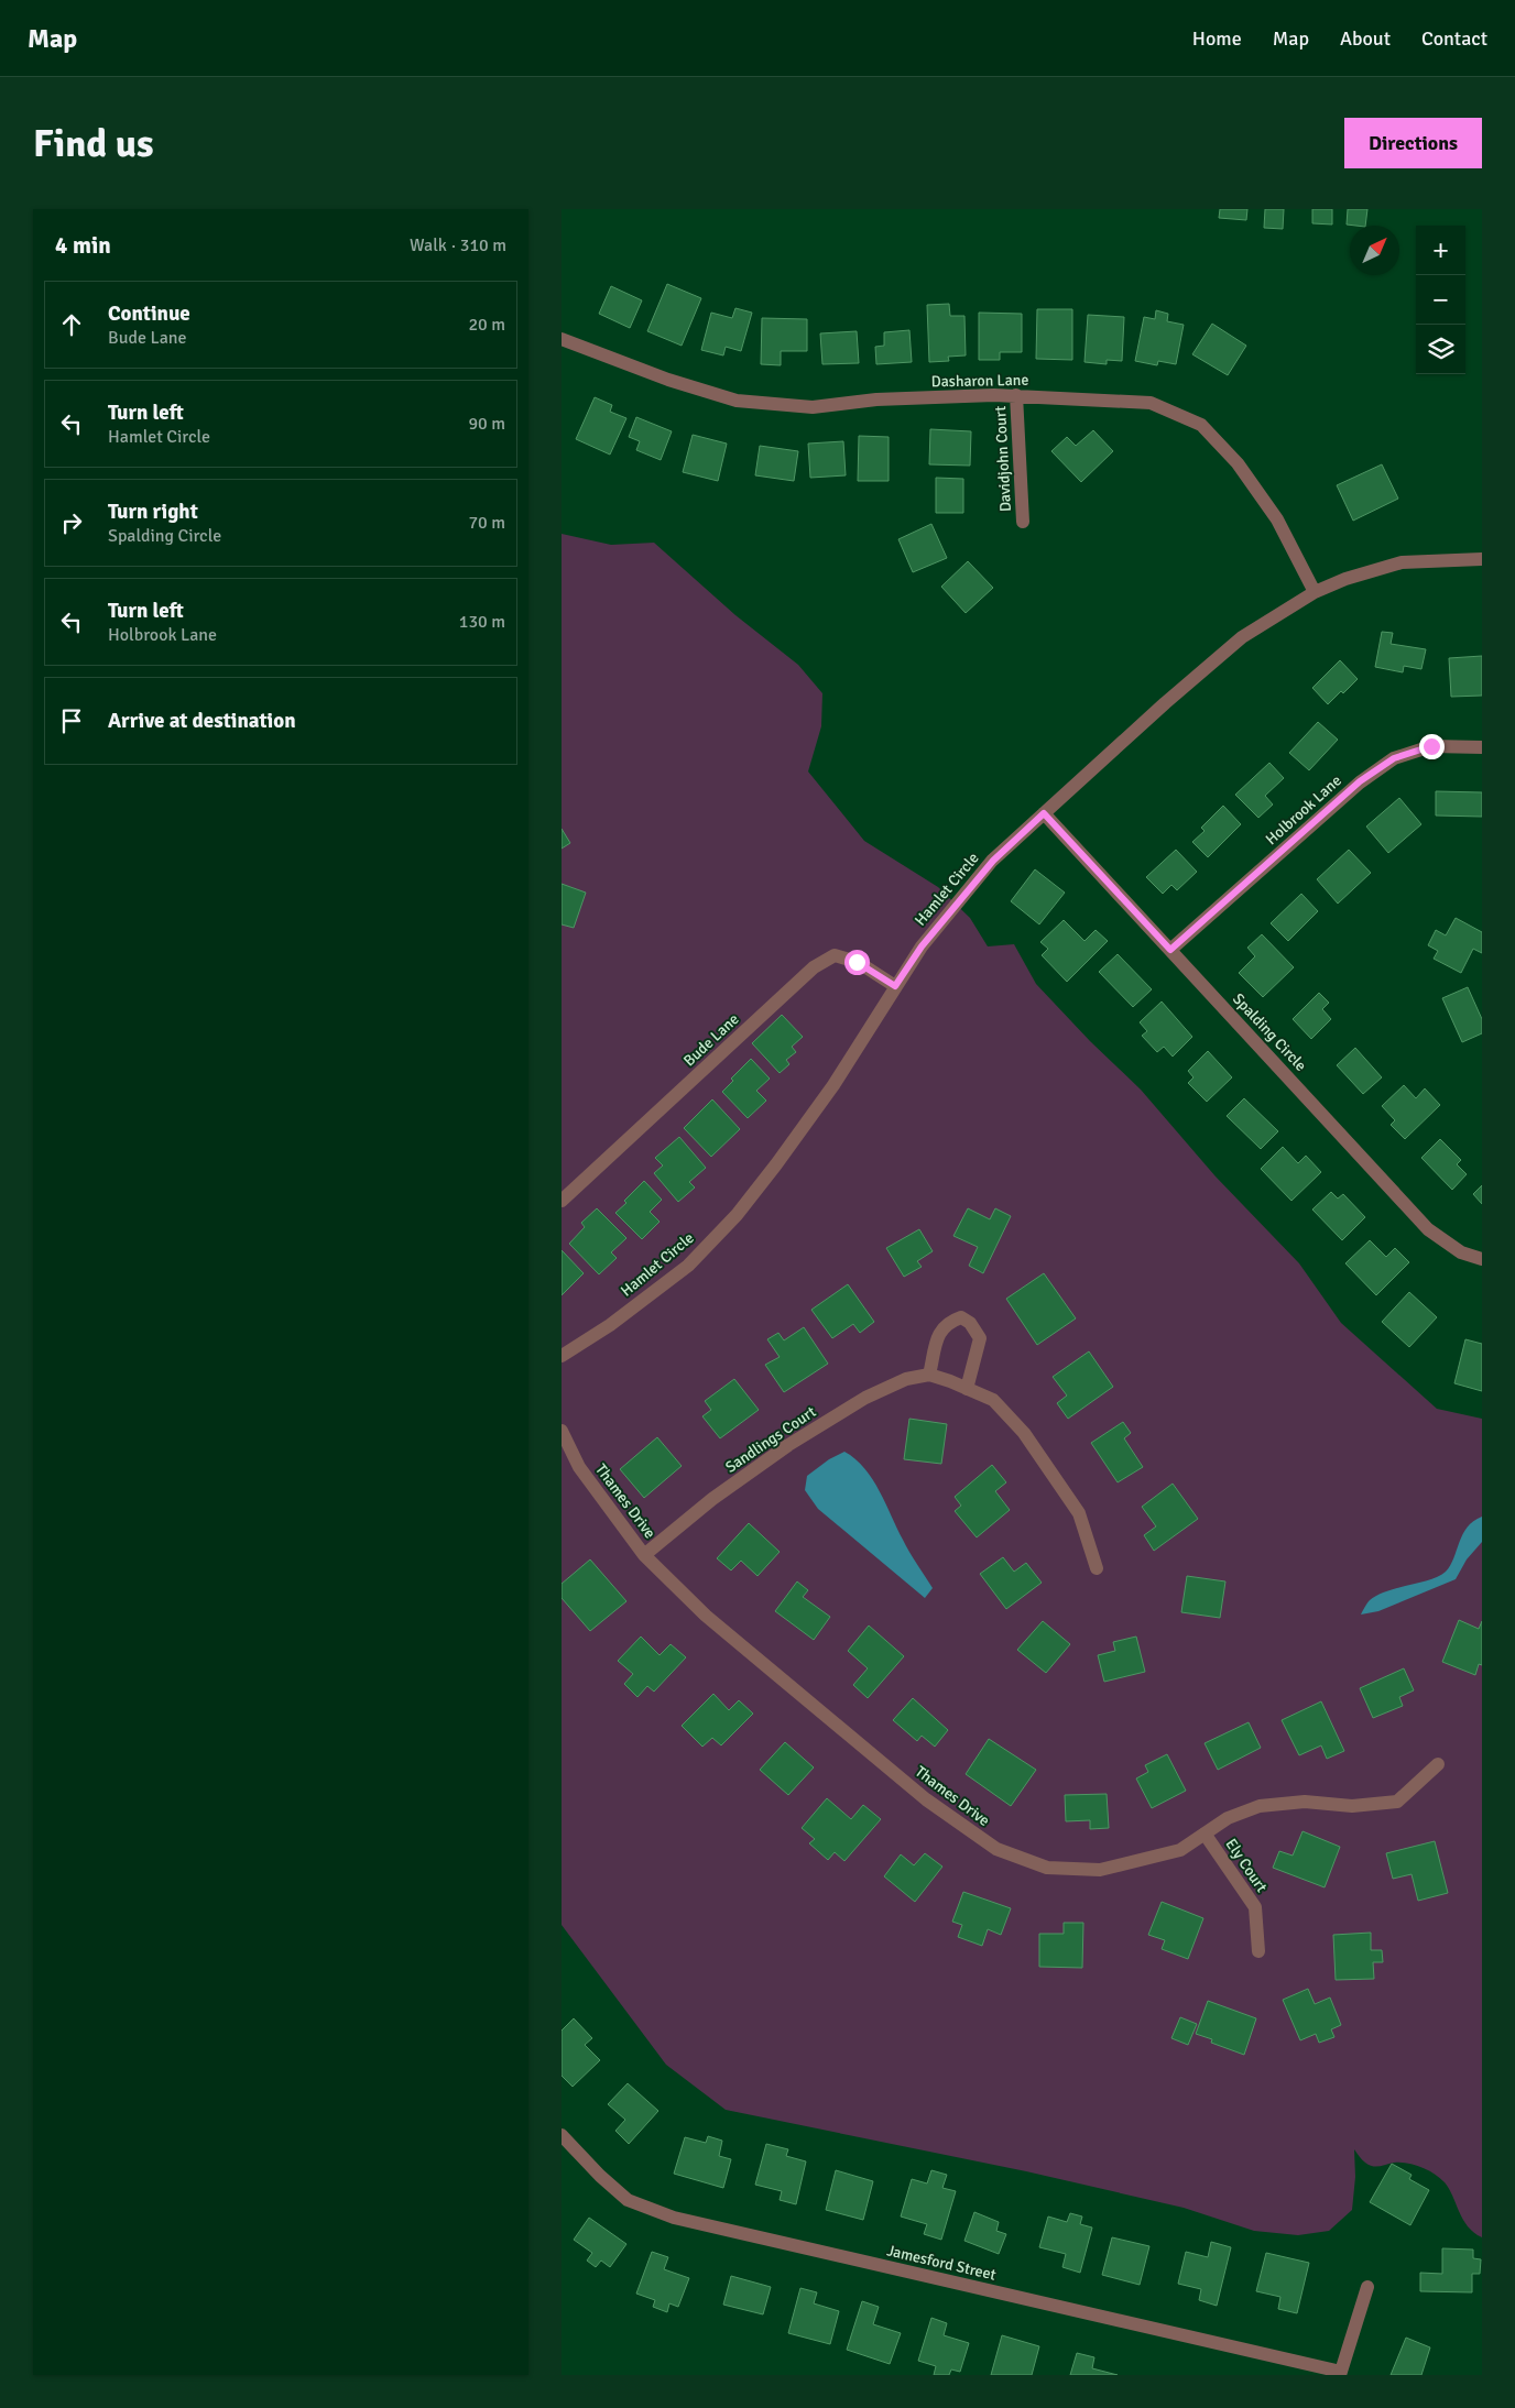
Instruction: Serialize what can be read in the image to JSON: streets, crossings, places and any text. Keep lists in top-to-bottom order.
{
  "streets": {
    "street": [
      "Dasharon Lane",
      "Davidjohn Court",
      "Holbrook Lane",
      "Hamlet Circle",
      "Spalding Circle",
      "Bude Lane",
      "Sandlings Court",
      "Thames Drive",
      "Ely Court",
      "Jamesford Street"
    ]
  },
  "crossings": [
    ["Dasharon Lane", "Davidjohn Court"],
    ["Dasharon Lane", "Hamlet Circle"],
    ["Holbrook Lane", "Spalding Circle"],
    ["Hamlet Circle", "Spalding Circle"],
    ["Hamlet Circle", "Bude Lane"],
    ["Sandlings Court", "Thames Drive"],
    ["Thames Drive", "Ely Court"]
  ],
  "north": "top right",
  "page": {
    "header": "Map",
    "nav": [
      "Home",
      "Map",
      "About",
      "Contact"
    ],
    "buttons": "Directions",
    "title": "Find us",
    "heading": ["4 min", "Walk · 310 m"],
    "map_buttons": ["+", "−"],
    "list": [
      ["Continue", "Bude Lane", "20 m"],
      ["Turn left", "Hamlet Circle", "90 m"],
      ["Turn right", "Spalding Circle", "70 m"],
      ["Turn left", "Holbrook Lane", "130 m"],
      "Arrive at destination"
    ]
  }
}
